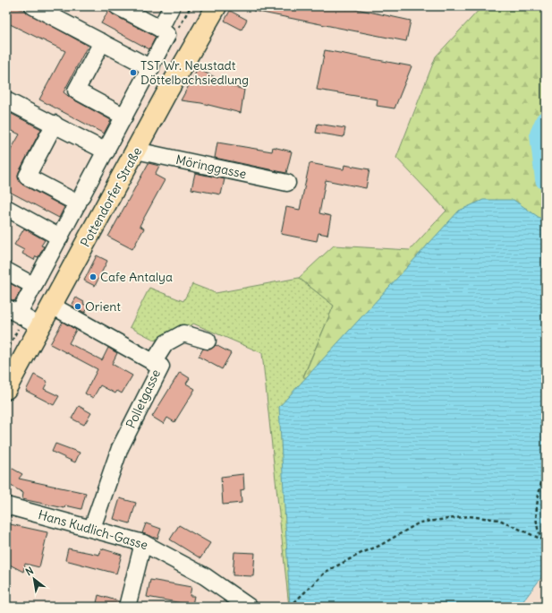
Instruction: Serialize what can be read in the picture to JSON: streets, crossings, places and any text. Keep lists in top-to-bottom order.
{
  "streets": {
    "main road": ["Pottendorfer Straße"],
    "street": ["Möringgasse", "Polletgasse", "Hans Kudlich-Gasse"]
  },
  "crossings": [
    ["Möringgasse", "Pottendorfer Straße"],
    ["Pottendorfer Straße", "Polletgasse"],
    ["Polletgasse", "Hans Kudlich-Gasse"]
  ],
  "places": ["TST Wr. Neustadt Döttelbachsiedlung", "Cafe Antalya", "Orient"],
  "north": "top left"
}
